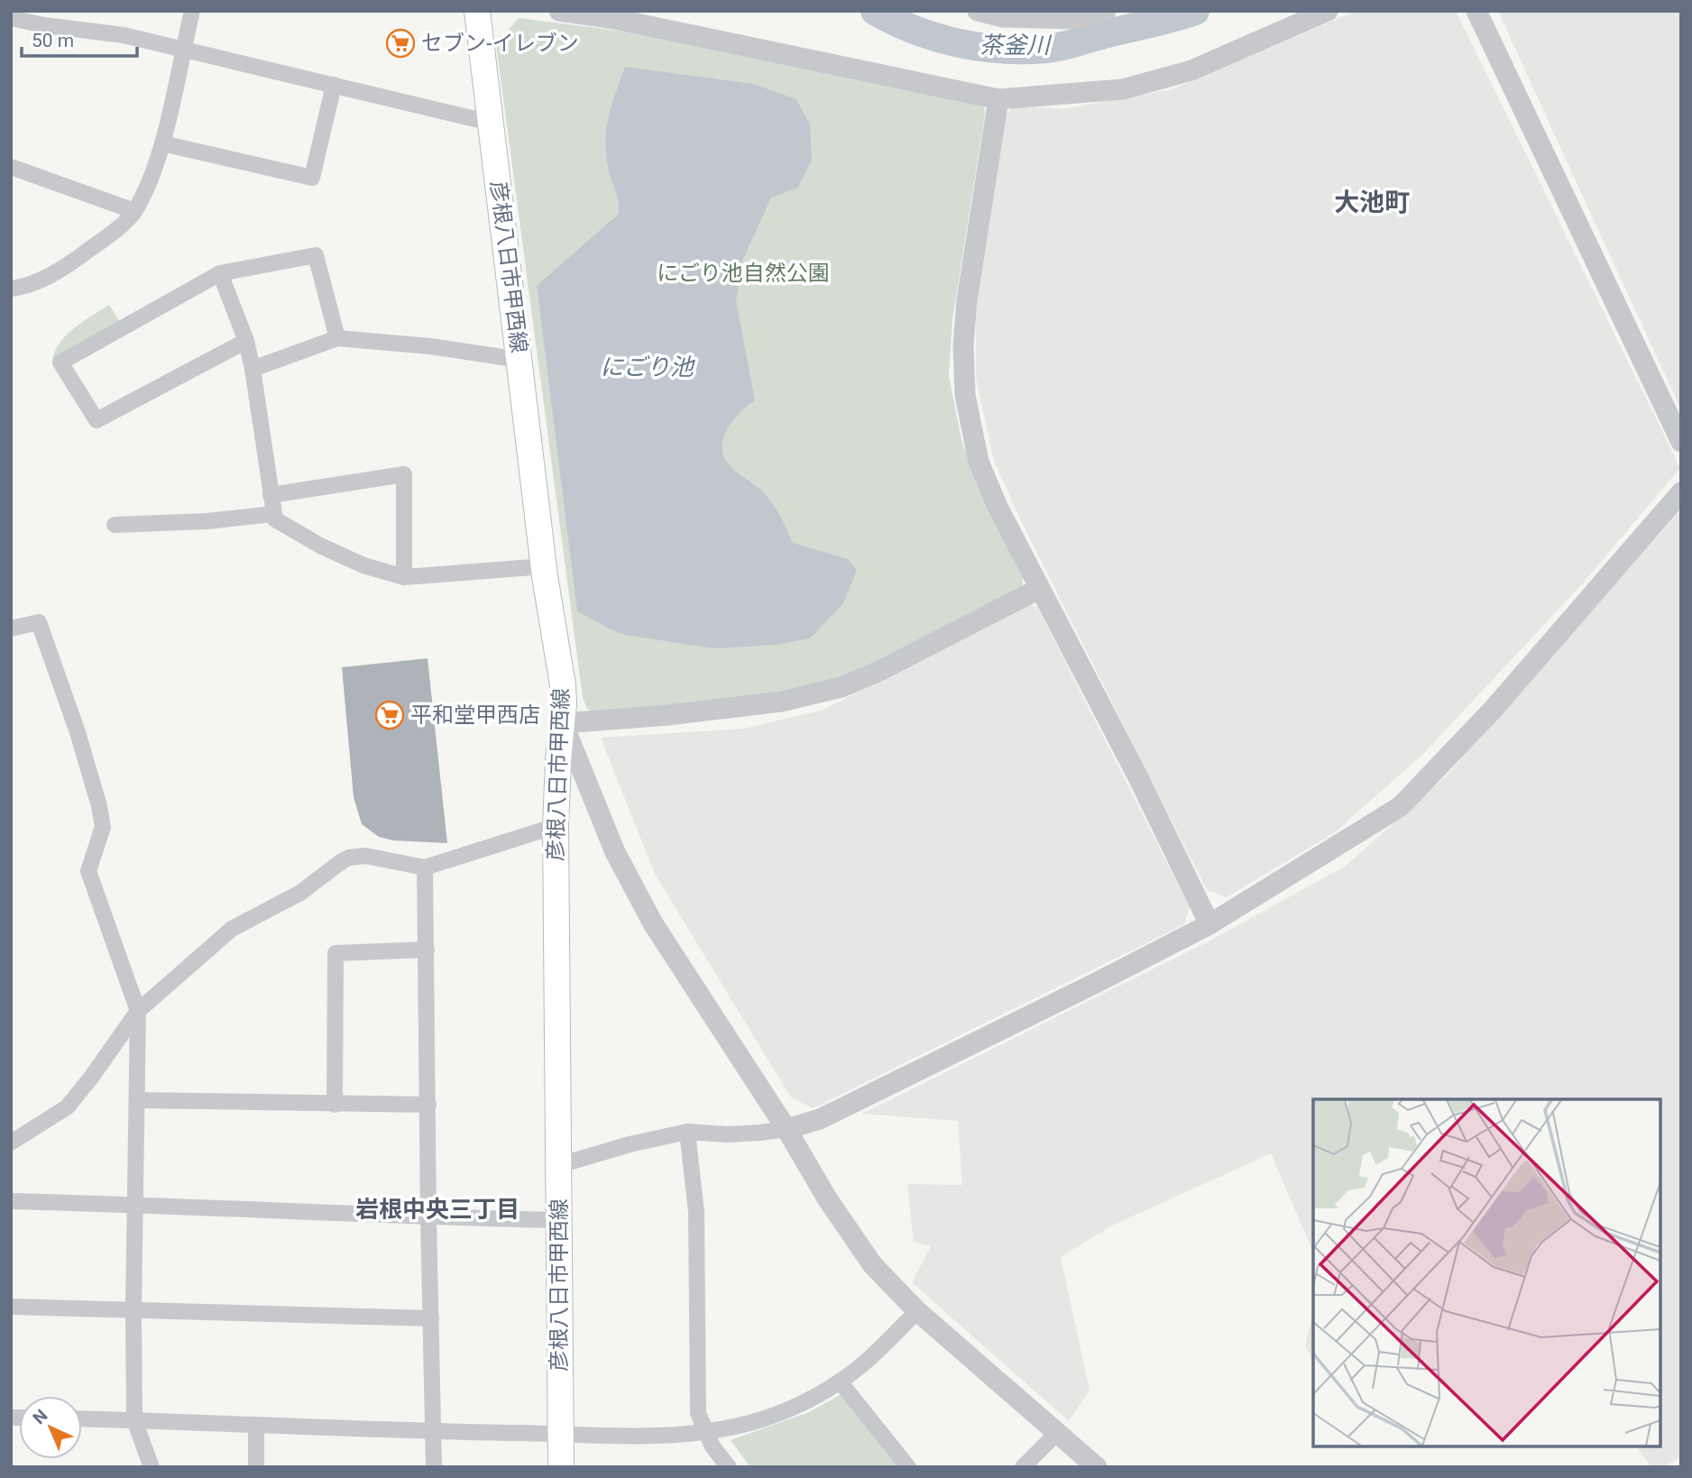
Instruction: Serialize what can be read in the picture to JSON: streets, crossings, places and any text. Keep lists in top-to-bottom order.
{
  "streets": {
    "main road": ["彦根八日市甲西線"]
  },
  "districts": ["大池町", "岩根中央三丁目"],
  "water": ["茶釜川", "にごり池"],
  "parks": ["にごり池自然公園"],
  "places": {
    "supermarket": ["セブン-イレブン", "平和堂甲西店"]
  },
  "scale_bar": "50 m",
  "north": "top left"
}
